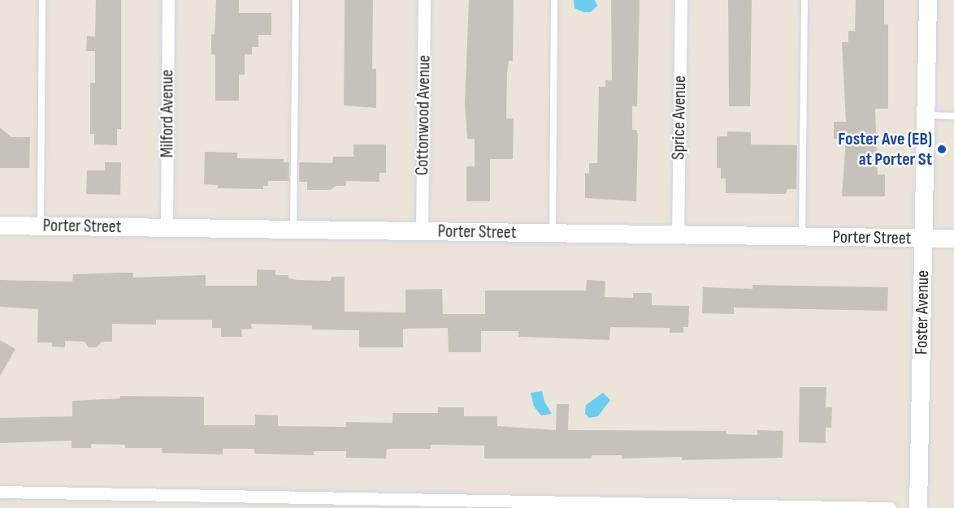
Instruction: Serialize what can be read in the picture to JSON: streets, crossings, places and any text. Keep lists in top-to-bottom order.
{
  "streets": {
    "street": [
      "Milford Avenue",
      "Cottonwood Avenue",
      "Sprice Avenue",
      "Porter Street",
      "Foster Avenue"
    ]
  },
  "crossings": [
    ["Milford Avenue", "Porter Street"],
    ["Cottonwood Avenue", "Porter Street"],
    ["Sprice Avenue", "Porter Street"],
    ["Porter Street", "Foster Avenue"]
  ],
  "places": ["Foster Ave (EB) at Porter St"]
}
